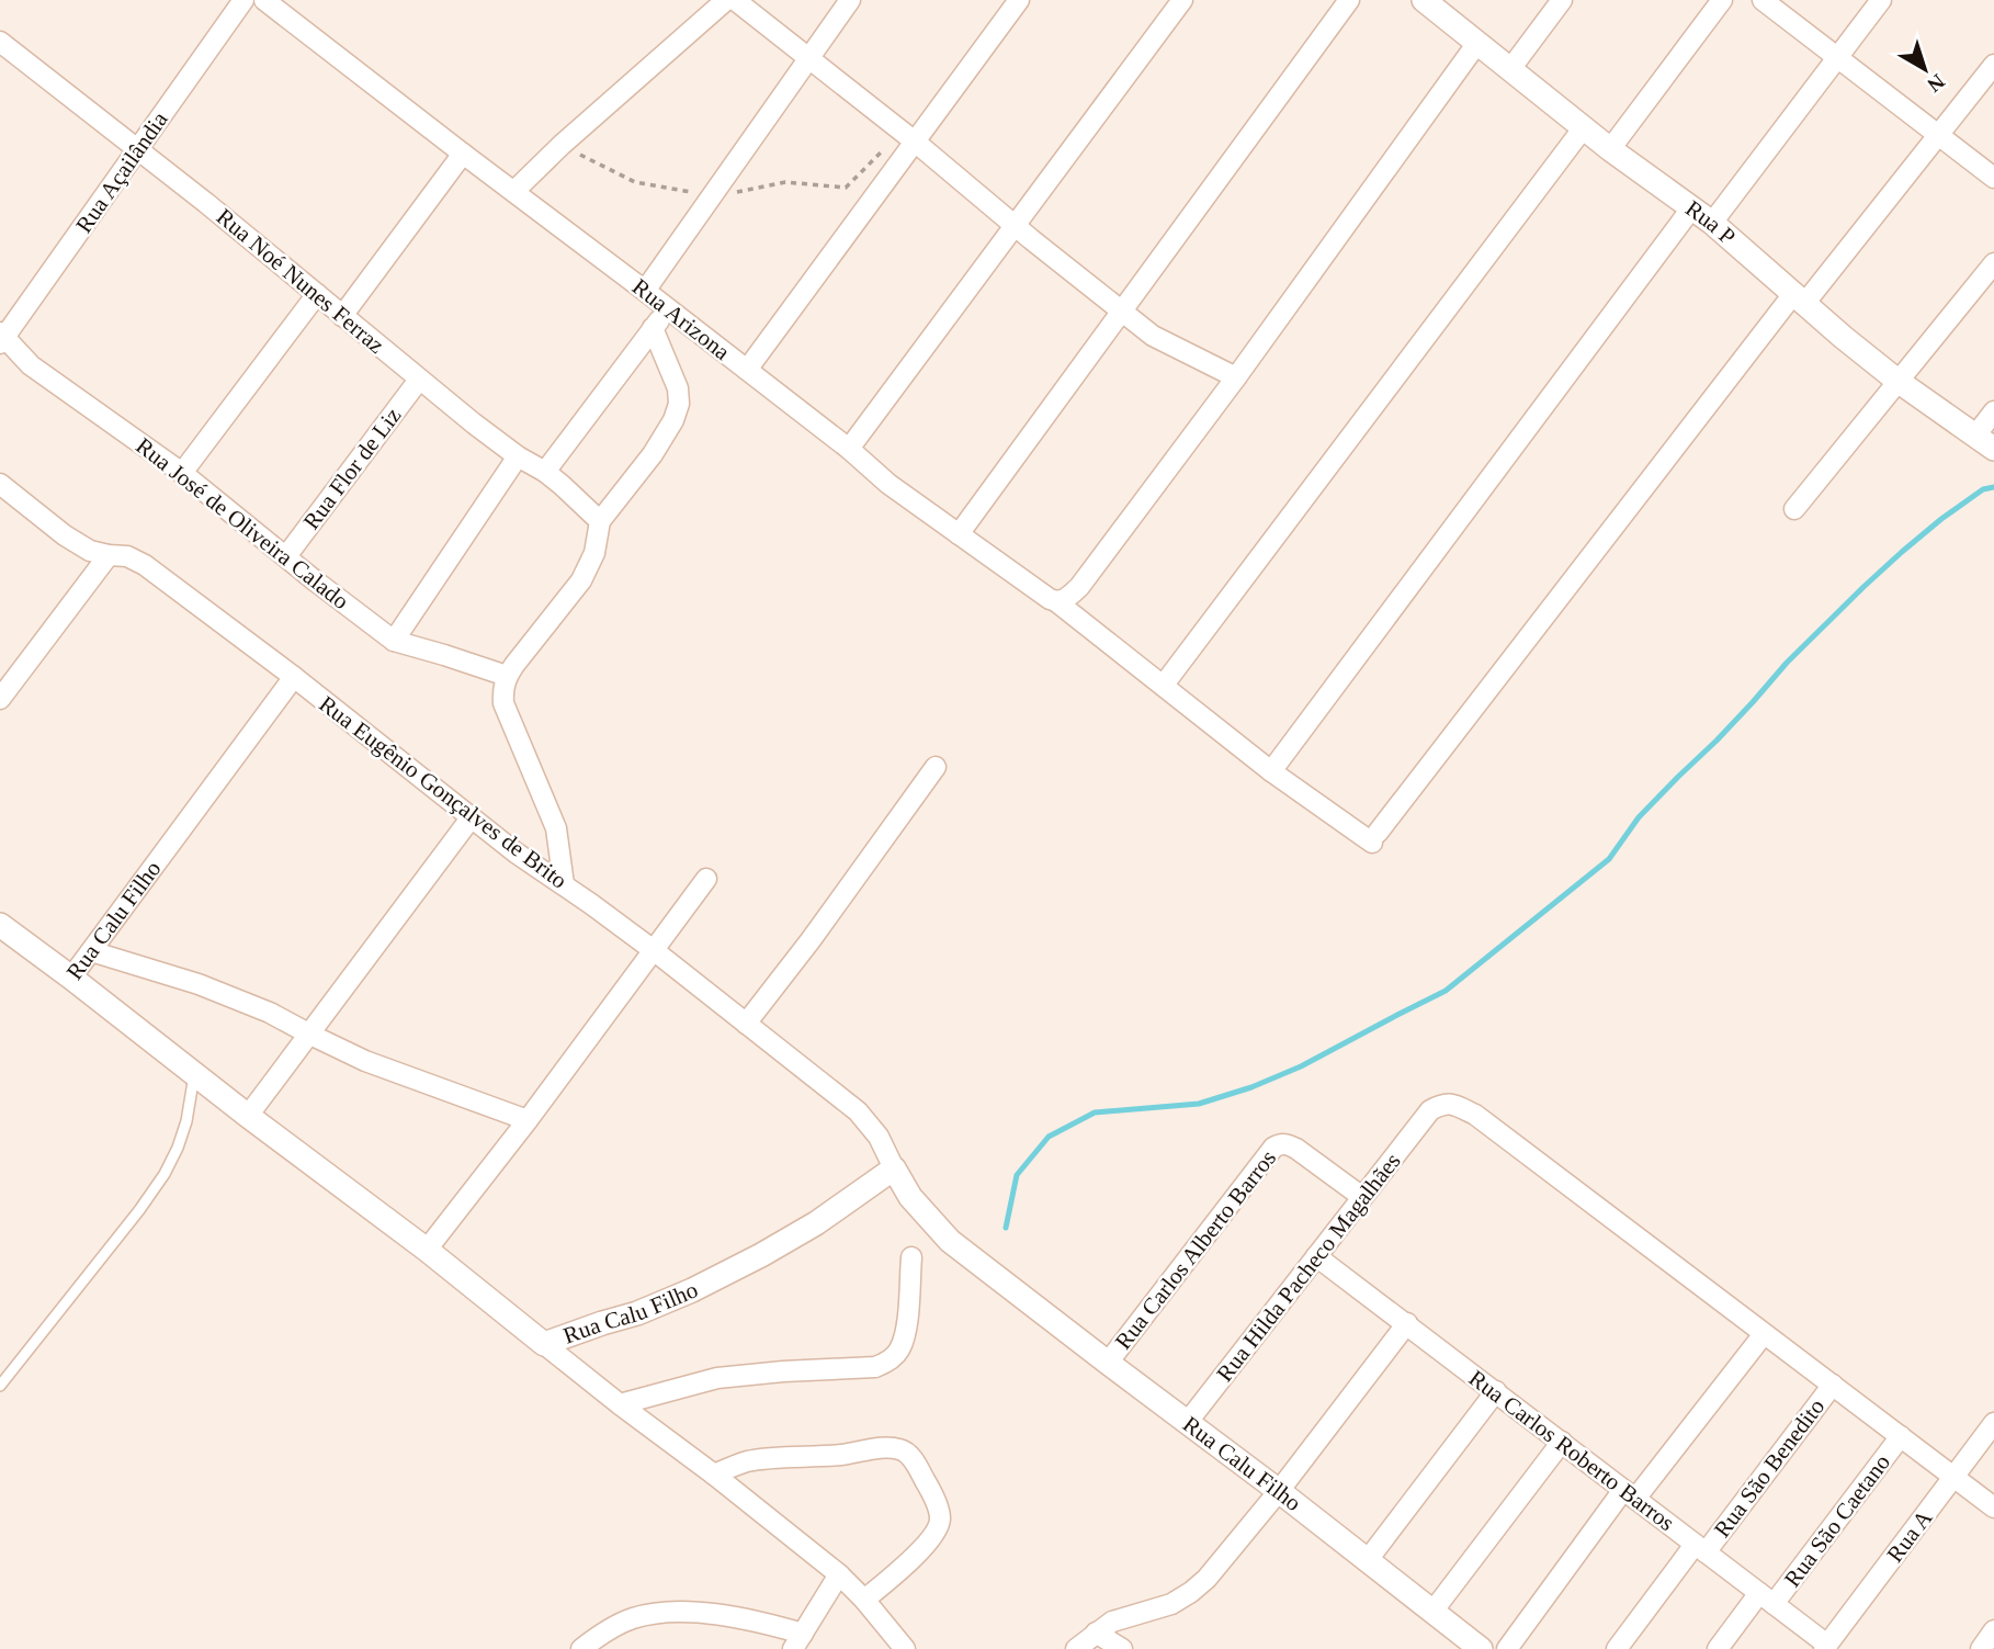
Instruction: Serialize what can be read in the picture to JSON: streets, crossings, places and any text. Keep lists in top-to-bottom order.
{
  "streets": {
    "street": [
      "Rua Açailândia",
      "Rua P",
      "Rua Noé Nunes Ferraz",
      "Rua Arizona",
      "Rua Flor de Liz",
      "Rua José de Oliveira Calado",
      "Rua Eugênio Gonçalves de Brito",
      "Rua Calu Filho",
      "Rua Carlos Alberto Barros",
      "Rua Hilda Pacheco Magalhães",
      "Rua Carlos Roberto Barros",
      "Rua São Benedito",
      "Rua São Caetano",
      "Rua A"
    ]
  },
  "crossings": [
    ["Rua Açailândia", "Rua Noé Nunes Ferraz"],
    ["Rua Açailândia", "Rua José de Oliveira Calado"],
    ["Rua P", "Rua Arizona"],
    ["Rua Noé Nunes Ferraz", "Rua Flor de Liz"],
    ["Rua Flor de Liz", "Rua José de Oliveira Calado"],
    ["Rua Eugênio Gonçalves de Brito", "Rua Calu Filho"],
    ["Rua Calu Filho", "Rua Carlos Alberto Barros"],
    ["Rua Calu Filho", "Rua Hilda Pacheco Magalhães"],
    ["Rua Carlos Alberto Barros", "Rua Hilda Pacheco Magalhães"],
    ["Rua Hilda Pacheco Magalhães", "Rua Carlos Roberto Barros"],
    ["Rua Carlos Roberto Barros", "Rua São Benedito"],
    ["Rua Carlos Roberto Barros", "Rua São Caetano"],
    ["Rua Carlos Roberto Barros", "Rua A"]
  ],
  "north": "bottom right"
}
